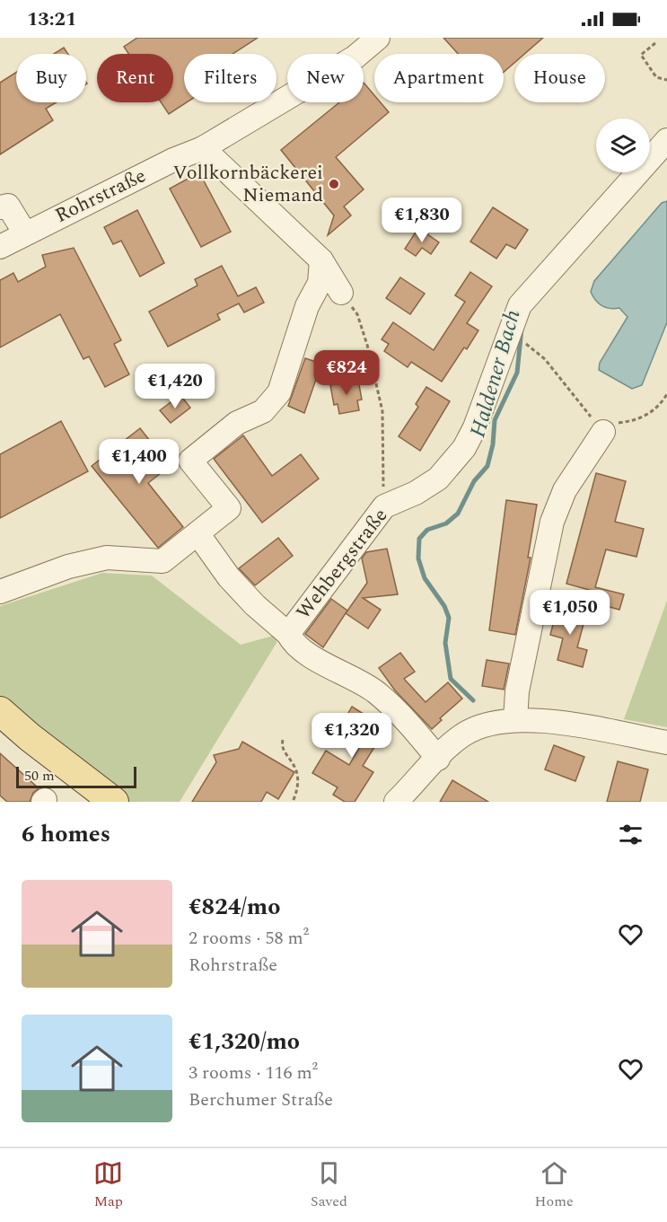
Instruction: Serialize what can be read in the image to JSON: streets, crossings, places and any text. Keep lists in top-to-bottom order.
{
  "streets": {
    "street": ["Rohrstraße", "Wehbergstraße"]
  },
  "water": ["Haldener Bach"],
  "places": ["Vollkornbäckerei Niemand"],
  "scale_bar": "50 m",
  "page": {
    "status": "13:21",
    "chip": [
      "Buy",
      "Rent",
      "Filters",
      "New",
      "Apartment",
      "House"
    ],
    "price": [
      "€1,830",
      "€824",
      "€1,420",
      "€1,400",
      "€1,050",
      "€1,320"
    ],
    "scale": "50 m",
    "heading": "6 homes",
    "list": [
      {
        "name": "€824/mo",
        "note": "2 rooms · 58 m² · Rohrstraße"
      },
      {
        "name": "€1,320/mo",
        "note": "3 rooms · 116 m² · Berchumer Straße"
      }
    ],
    "tabs": ["Map", "Saved", "Home"]
  }
}
